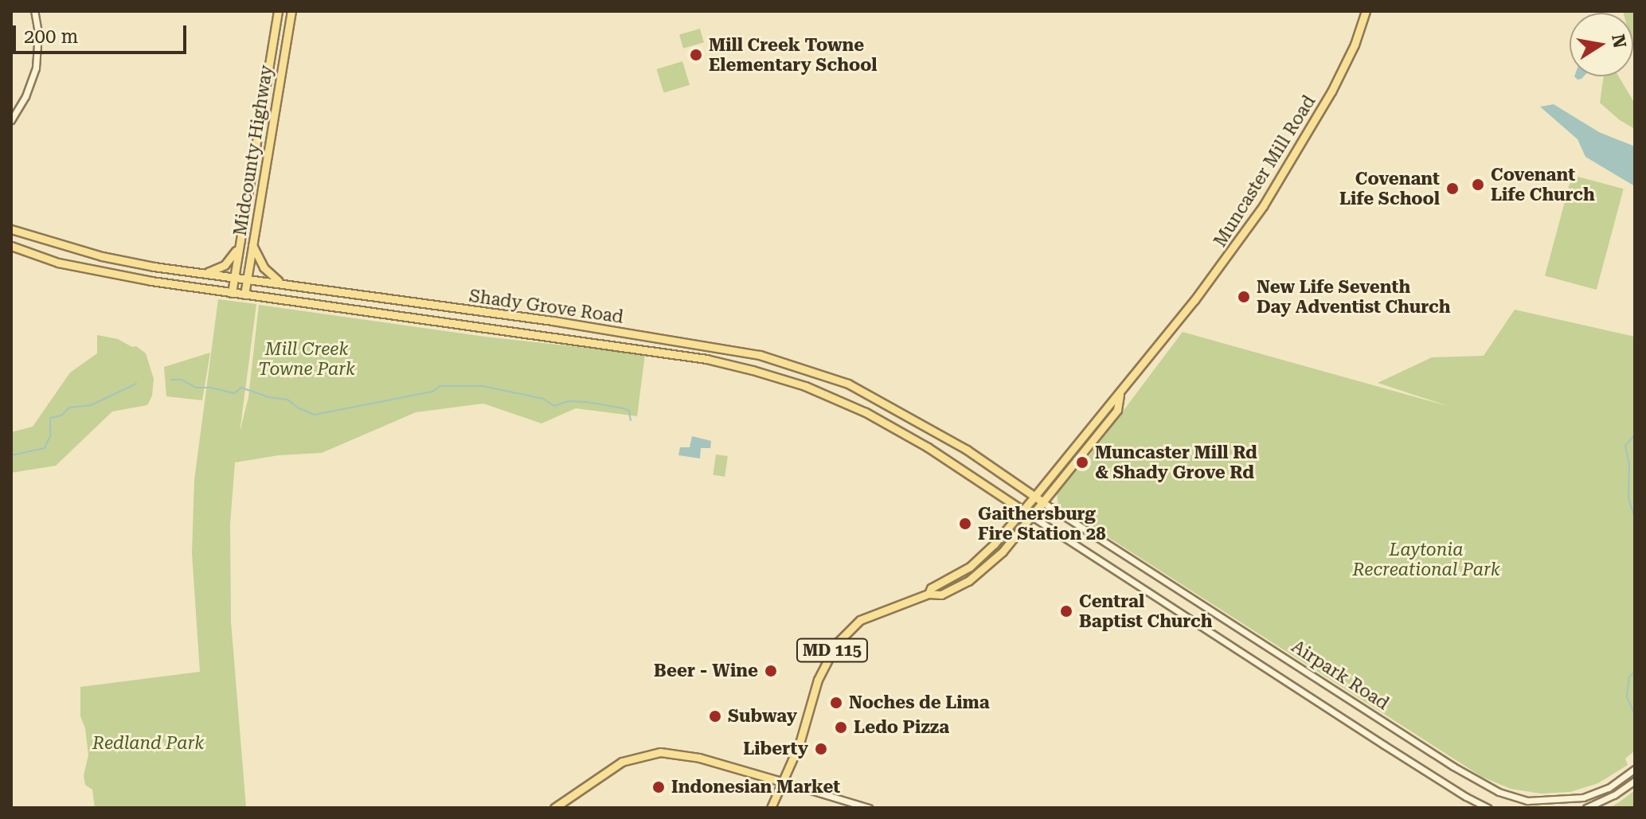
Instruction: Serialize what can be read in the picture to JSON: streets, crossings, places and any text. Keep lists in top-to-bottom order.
{
  "streets": {
    "main road": [
      "Midcounty Highway",
      "Muncaster Mill Road",
      "Shady Grove Road",
      "MD 115"
    ],
    "street": ["Airpark Road"]
  },
  "crossings": [
    ["Midcounty Highway", "Shady Grove Road"],
    ["Muncaster Mill Road", "Shady Grove Road"],
    ["Muncaster Mill Road", "Airpark Road"],
    ["Shady Grove Road", "Airpark Road"]
  ],
  "parks": ["Mill Creek Towne Park", "Laytonia Recreational Park", "Redland Park"],
  "places": [
    "Mill Creek Towne Elementary School",
    "Covenant Life Church",
    "Covenant Life School",
    "New Life Seventh Day Adventist Church",
    "Muncaster Mill Rd & Shady Grove Rd",
    "Gaithersburg Fire Station 28",
    "Central Baptist Church",
    "Beer - Wine",
    "Noches de Lima",
    "Subway",
    "Ledo Pizza",
    "Liberty",
    "Indonesian Market"
  ],
  "scale_bar": "200 m",
  "north": "right"
}
